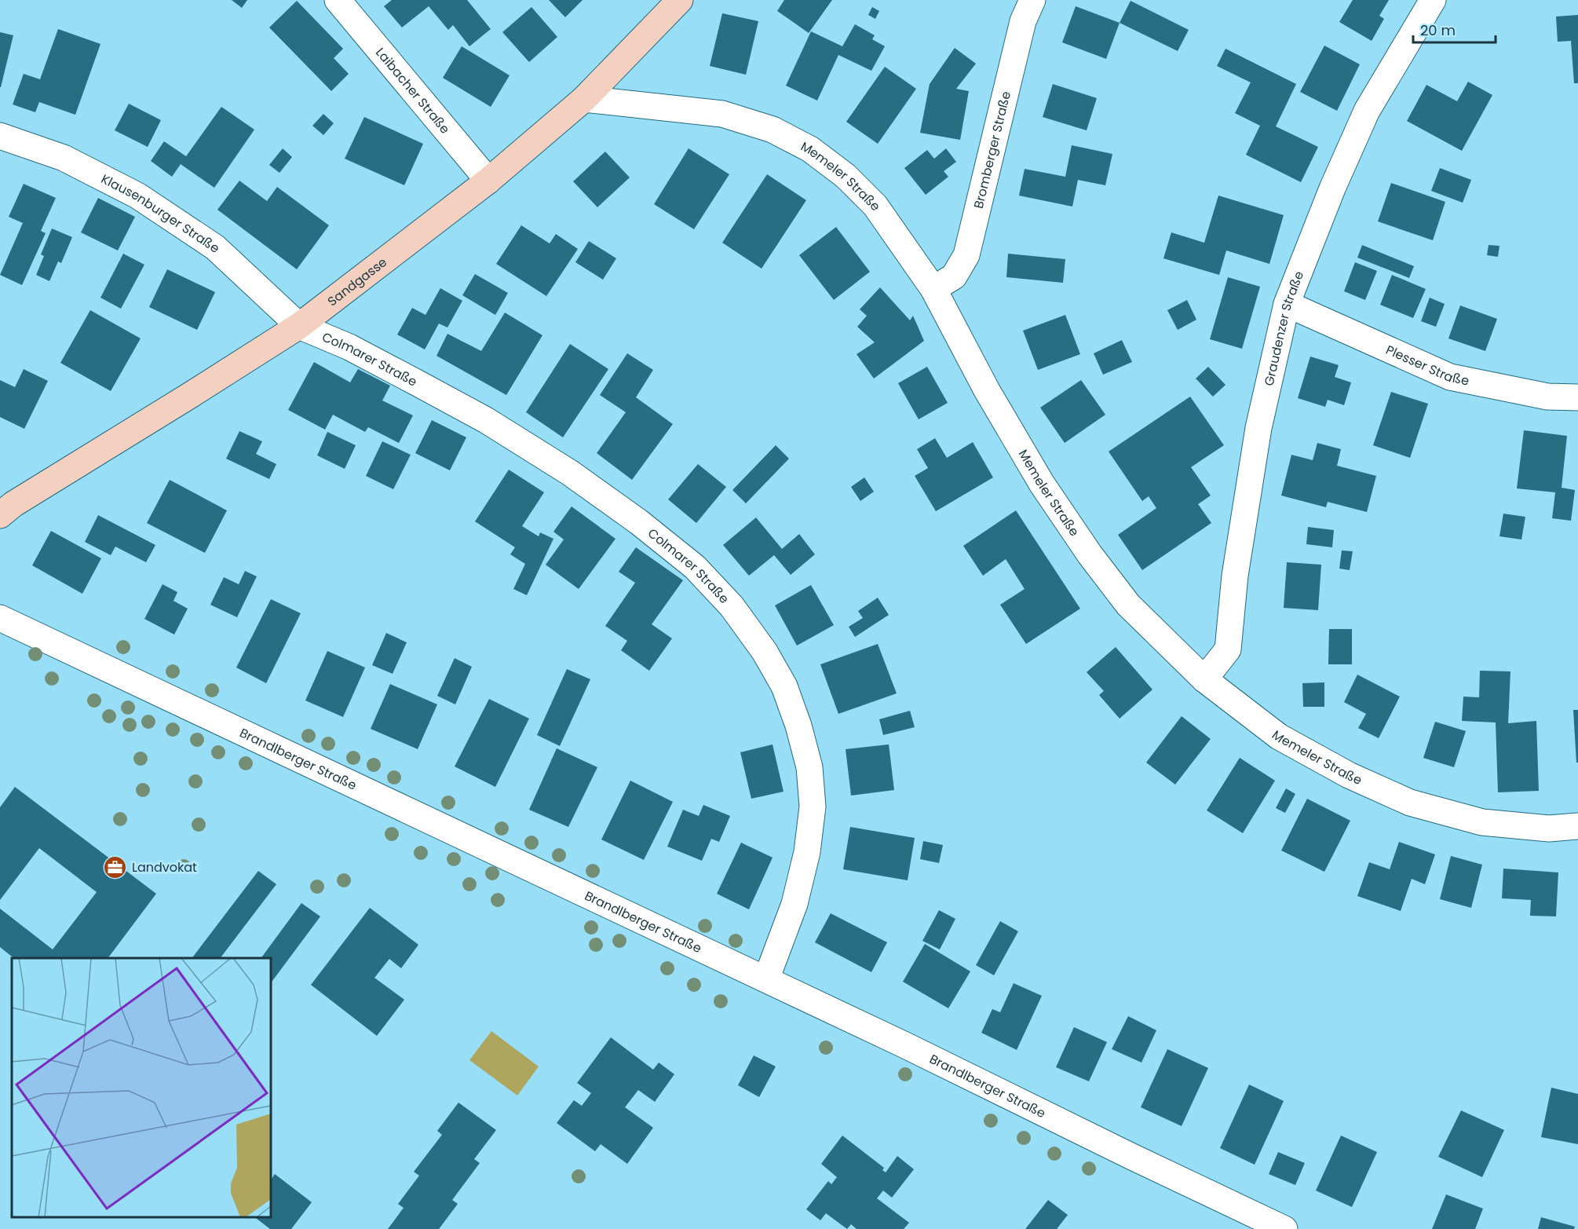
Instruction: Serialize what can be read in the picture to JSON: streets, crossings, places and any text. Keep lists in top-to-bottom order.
{
  "streets": {
    "street": [
      "Laibacher Straße",
      "Bromberger Straße",
      "Memeler Straße",
      "Klausenburger Straße",
      "Sandgasse",
      "Graudenzer Straße",
      "Colmarer Straße",
      "Plesser Straße",
      "Brandlberger Straße"
    ]
  },
  "crossings": [
    ["Laibacher Straße", "Sandgasse"],
    ["Bromberger Straße", "Memeler Straße"],
    ["Memeler Straße", "Sandgasse"],
    ["Memeler Straße", "Graudenzer Straße"],
    ["Klausenburger Straße", "Sandgasse"],
    ["Klausenburger Straße", "Colmarer Straße"],
    ["Sandgasse", "Colmarer Straße"],
    ["Graudenzer Straße", "Plesser Straße"],
    ["Colmarer Straße", "Brandlberger Straße"]
  ],
  "places": {
    "office": ["Landvokat"]
  },
  "scale_bar": "20 m"
}
